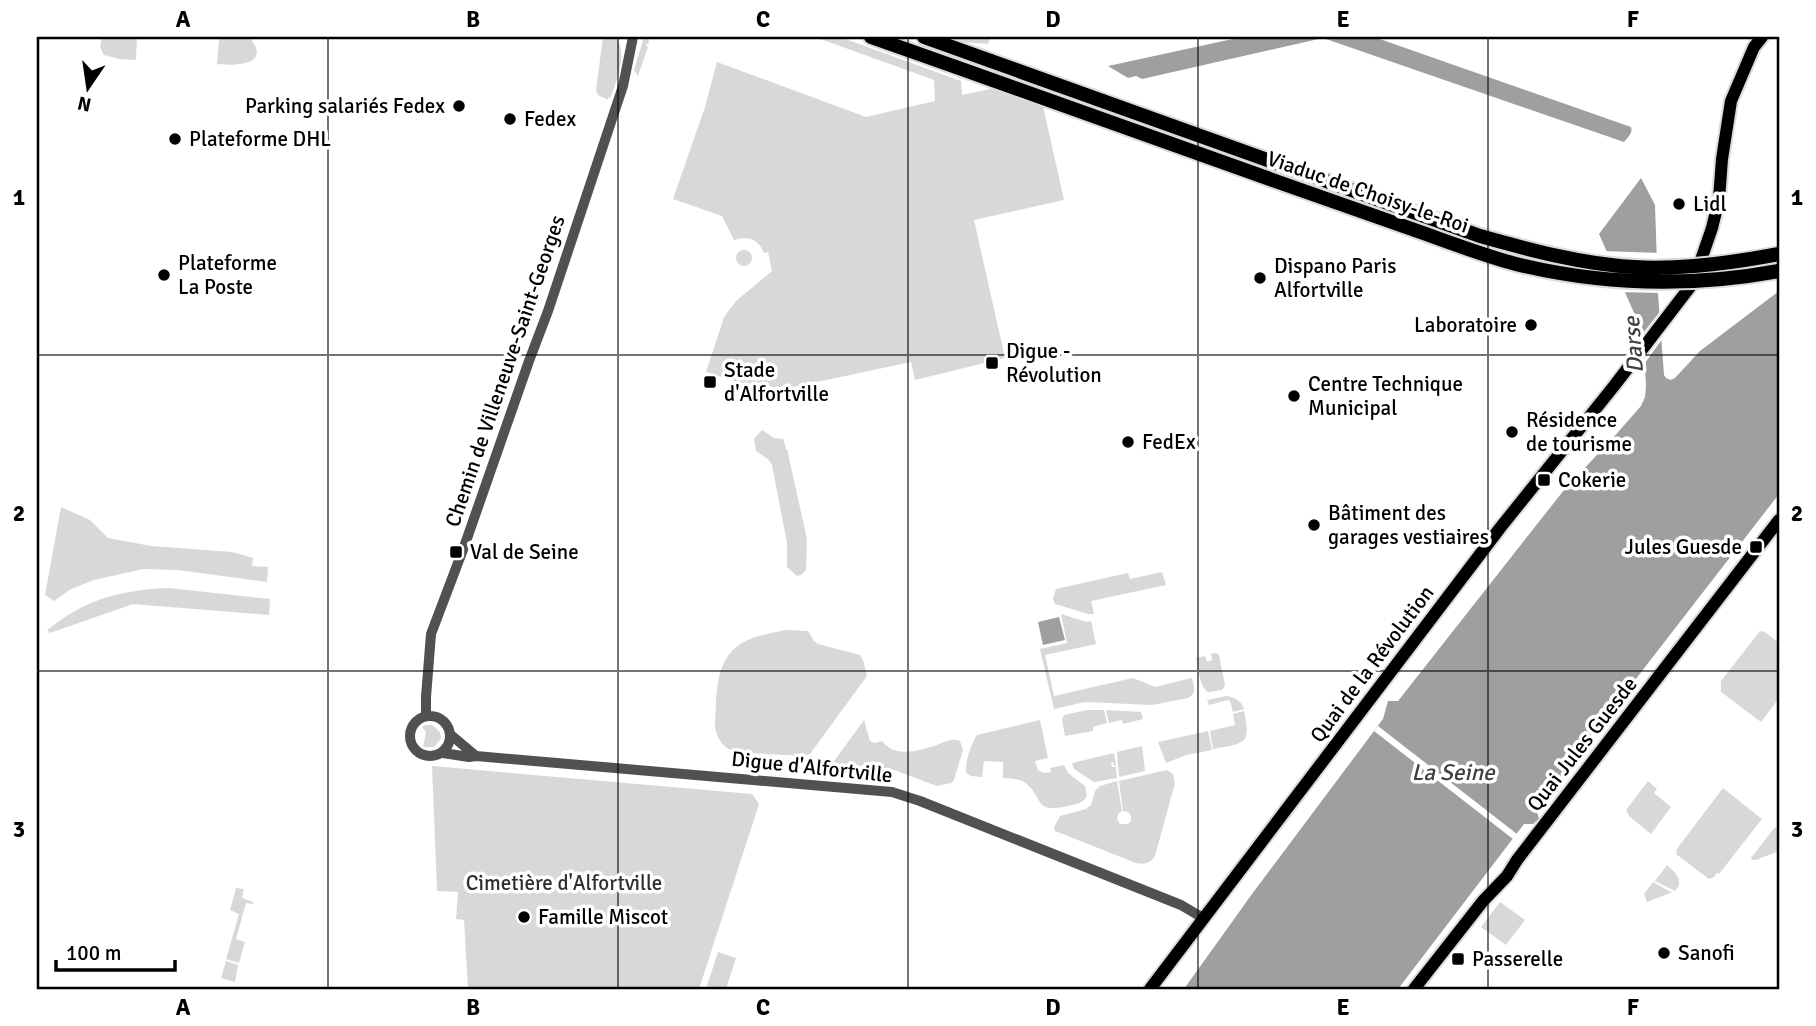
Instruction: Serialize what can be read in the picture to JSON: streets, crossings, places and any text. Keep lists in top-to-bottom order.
{
  "streets": {
    "highway": ["Viaduc de Choisy-le-Roi"],
    "main road": ["Quai de la Révolution", "Quai Jules Guesde"],
    "street": ["Chemin de Villeneuve-Saint-Georges", "Digue d'Alfortville"]
  },
  "crossings": [
    ["Chemin de Villeneuve-Saint-Georges", "Digue d'Alfortville"],
    ["Quai de la Révolution", "Digue d'Alfortville"]
  ],
  "water": ["Darse", "La Seine"],
  "parks": ["Cimetière d'Alfortville"],
  "places": {
    "other": [
      "Parking salariés Fedex",
      "Fedex",
      "Plateforme DHL",
      "Lidl",
      "Plateforme La Poste",
      "Dispano Paris Alfortville",
      "Laboratoire",
      "Centre Technique Municipal",
      "Résidence de tourisme",
      "FedEx",
      "Bâtiment des garages vestiaires",
      "Famille Miscot",
      "Sanofi"
    ],
    "transit": [
      "Digue - Révolution",
      "Stade d'Alfortville",
      "Cokerie",
      "Jules Guesde",
      "Val de Seine",
      "Passerelle"
    ]
  },
  "scale_bar": "100 m",
  "north": "bottom",
  "grid": {
    "columns": [
      "A",
      "B",
      "C",
      "D",
      "E",
      "F"
    ],
    "rows": ["1", "2", "3"]
  }
}
